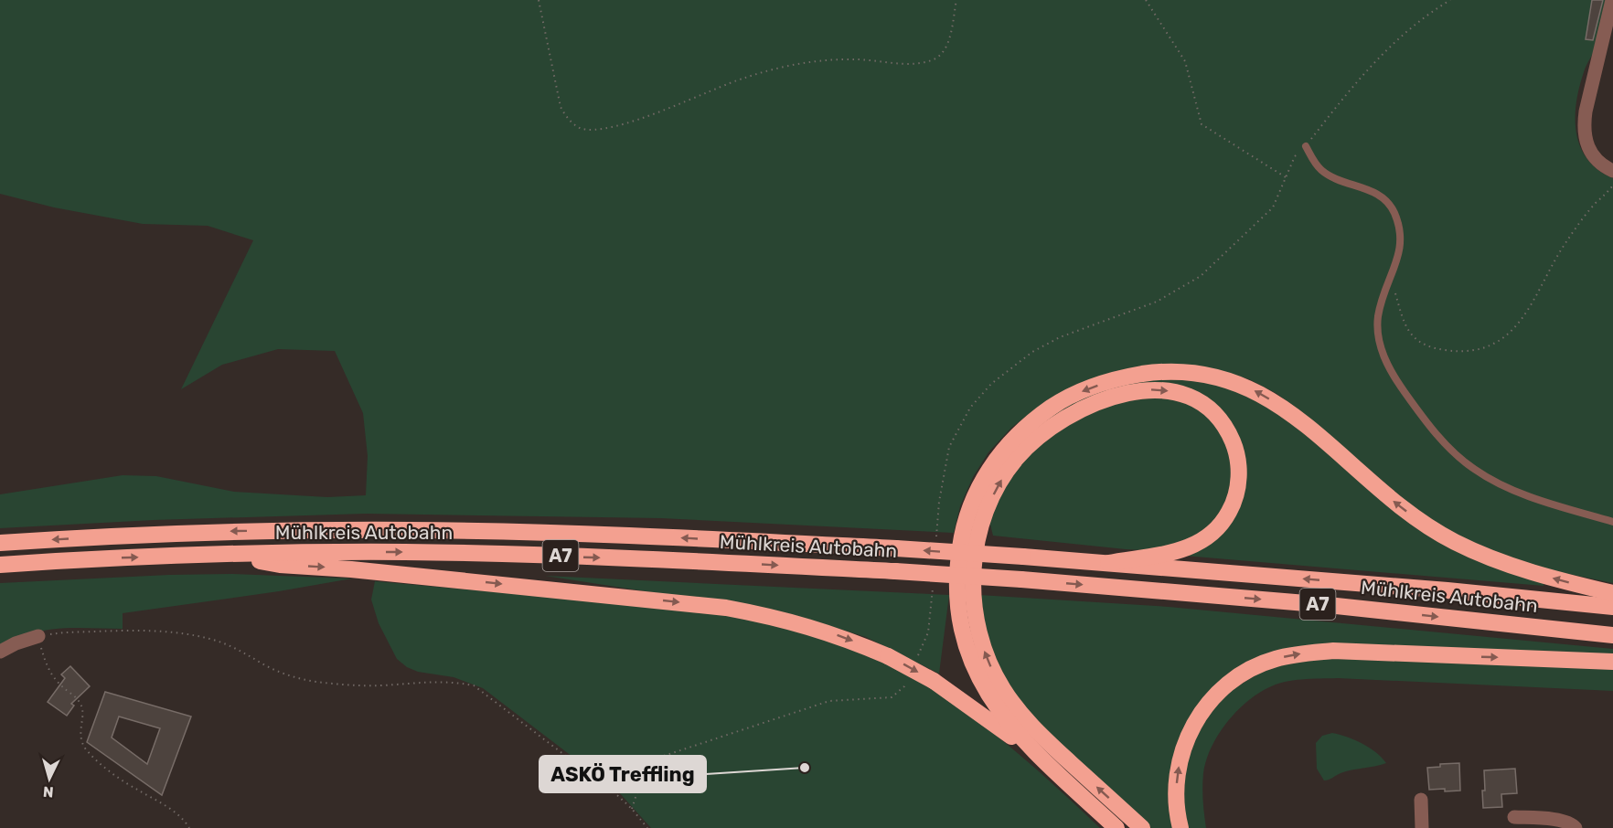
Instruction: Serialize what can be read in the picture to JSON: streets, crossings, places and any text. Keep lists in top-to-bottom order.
{
  "streets": {
    "highway": ["Mühlkreis Autobahn", "A7"]
  },
  "places": ["ASKÖ Treffling"],
  "north": "bottom"
}
